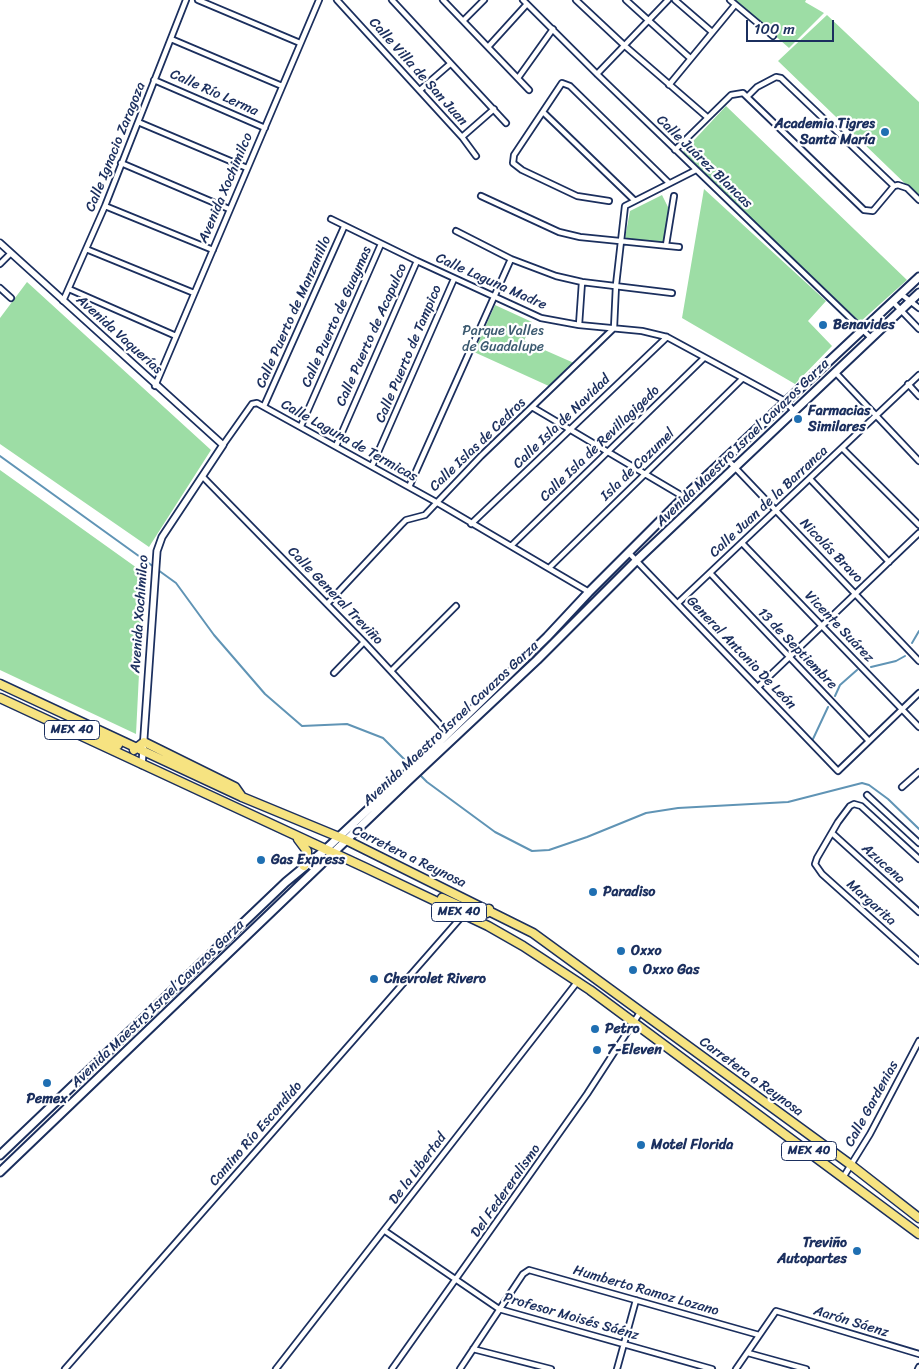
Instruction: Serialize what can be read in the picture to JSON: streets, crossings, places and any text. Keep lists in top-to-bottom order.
{
  "streets": {
    "main road": ["Avenida Maestro Israel Cavazos Garza", "MEX 40", "Carretera a Reynosa"],
    "street": [
      "Calle Villa de San Juan",
      "Calle Río Lerma",
      "Calle Ignacio Zaragoza",
      "Calle Juárez Blancas",
      "Avenida Xochimilco",
      "Calle Laguna Madre",
      "Calle Puerto de Manzanillo",
      "Calle Puerto de Guaymas",
      "Avenida Vaquerías",
      "Calle Puerto de Acapulco",
      "Calle Puerto de Tampico",
      "Calle Isla de Navidad",
      "Calle Laguna de Termicas",
      "Calle Isla de Revillagigedo",
      "Calle Islas de Cedros",
      "Isla de Cozumel",
      "Calle Juan de la Barranca",
      "Nicolás Bravo",
      "Calle General Treviño",
      "Vicente Suárez",
      "13 de Septiembre",
      "General Antonio De León",
      "Azucena",
      "Margarita",
      "Calle Gardenias",
      "Camino Río Escondido",
      "De la Libertad",
      "Del Federeralismo",
      "Humberto Ramoz Lozano",
      "Profesor Moisés Sáénz",
      "Aarón Sáenz"
    ]
  },
  "crossings": [
    ["Calle Río Lerma", "Calle Ignacio Zaragoza"],
    ["Calle Río Lerma", "Avenida Xochimilco"],
    ["Calle Ignacio Zaragoza", "Avenida Vaquerías"],
    ["Calle Juárez Blancas", "Avenida Maestro Israel Cavazos Garza"],
    ["Avenida Xochimilco", "Avenida Vaquerías"],
    ["Avenida Xochimilco", "Calle Laguna de Termicas"],
    ["Avenida Xochimilco", "Calle General Treviño"],
    ["Calle Laguna Madre", "Calle Puerto de Manzanillo"],
    ["Calle Laguna Madre", "Calle Puerto de Guaymas"],
    ["Calle Laguna Madre", "Calle Puerto de Acapulco"],
    ["Calle Laguna Madre", "Calle Puerto de Tampico"],
    ["Calle Laguna Madre", "Calle Isla de Navidad"],
    ["Calle Laguna Madre", "Avenida Maestro Israel Cavazos Garza"],
    ["Calle Laguna Madre", "Calle Isla de Revillagigedo"],
    ["Calle Laguna Madre", "Calle Islas de Cedros"],
    ["Calle Laguna Madre", "Isla de Cozumel"],
    ["Calle Puerto de Manzanillo", "Calle Laguna de Termicas"],
    ["Calle Puerto de Guaymas", "Calle Laguna de Termicas"],
    ["Calle Puerto de Acapulco", "Calle Laguna de Termicas"],
    ["Calle Puerto de Tampico", "Calle Laguna de Termicas"],
    ["Calle Isla de Navidad", "Calle Laguna de Termicas"],
    ["Calle Laguna de Termicas", "Avenida Maestro Israel Cavazos Garza"],
    ["Calle Laguna de Termicas", "Calle Isla de Revillagigedo"],
    ["Calle Laguna de Termicas", "Calle Islas de Cedros"],
    ["Calle Laguna de Termicas", "Isla de Cozumel"],
    ["Avenida Maestro Israel Cavazos Garza", "Nicolás Bravo"],
    ["Avenida Maestro Israel Cavazos Garza", "Calle General Treviño"],
    ["Avenida Maestro Israel Cavazos Garza", "General Antonio De León"],
    ["Avenida Maestro Israel Cavazos Garza", "Carretera a Reynosa"],
    ["Calle Islas de Cedros", "Calle General Treviño"],
    ["Calle Juan de la Barranca", "Nicolás Bravo"],
    ["Calle Juan de la Barranca", "Vicente Suárez"],
    ["Calle Juan de la Barranca", "13 de Septiembre"],
    ["Calle Juan de la Barranca", "General Antonio De León"],
    ["13 de Septiembre", "General Antonio De León"],
    ["Carretera a Reynosa", "Calle Gardenias"],
    ["Carretera a Reynosa", "Camino Río Escondido"],
    ["Carretera a Reynosa", "De la Libertad"],
    ["Carretera a Reynosa", "Del Federeralismo"],
    ["Azucena", "Margarita"],
    ["De la Libertad", "Profesor Moisés Sáénz"],
    ["Del Federeralismo", "Profesor Moisés Sáénz"],
    ["Humberto Ramoz Lozano", "Profesor Moisés Sáénz"],
    ["Humberto Ramoz Lozano", "Aarón Sáenz"]
  ],
  "parks": ["Parque Valles de Guadalupe"],
  "places": [
    "Academia Tigres Santa María",
    "Benavides",
    "Farmacias Similares",
    "Gas Express",
    "Paradiso",
    "Oxxo",
    "Oxxo Gas",
    "Chevrolet Rivero",
    "Petro",
    "7-Eleven",
    "Pemex",
    "Motel Florida",
    "Treviño Autopartes"
  ],
  "scale_bar": "100 m"
}
